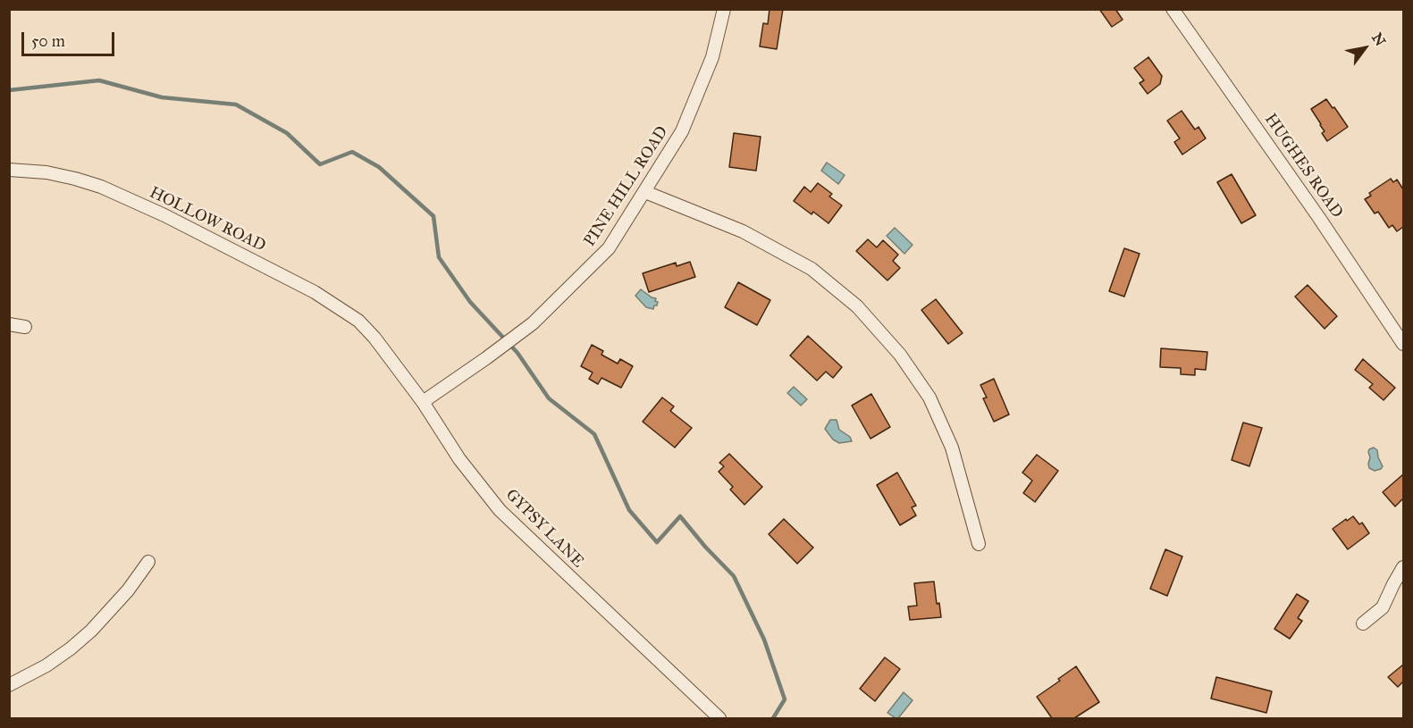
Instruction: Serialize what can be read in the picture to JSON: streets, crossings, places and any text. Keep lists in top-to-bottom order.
{
  "streets": {
    "street": [
      "HUGHES ROAD",
      "PINE HILL ROAD",
      "HOLLOW ROAD",
      "GYPSY LANE"
    ]
  },
  "crossings": [
    ["PINE HILL ROAD", "GYPSY LANE"],
    ["HOLLOW ROAD", "GYPSY LANE"]
  ],
  "scale_bar": "50 m",
  "north": "top right"
}
